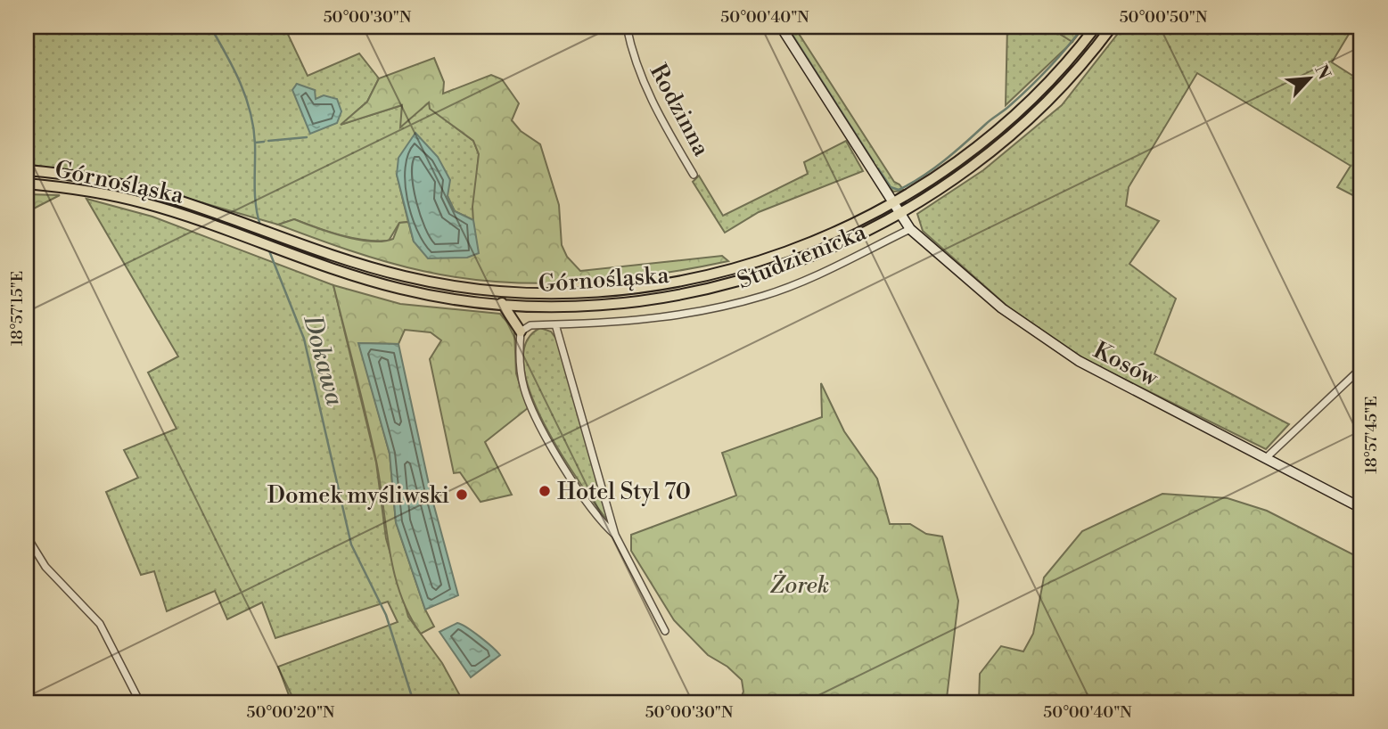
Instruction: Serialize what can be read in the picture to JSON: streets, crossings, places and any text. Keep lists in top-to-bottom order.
{
  "streets": {
    "main road": ["Górnośląska"],
    "street": ["Rodzinna", "Studzienicka", "Kosów"]
  },
  "crossings": [
    ["Górnośląska", "Kosów"],
    ["Studzienicka", "Kosów"]
  ],
  "water": ["Dokawa"],
  "parks": ["Żorek"],
  "places": ["Hotel Styl 70", "Domek myśliwski"],
  "north": "top right",
  "coordinates": [
    "50°00'30\"N",
    "50°00'40\"N",
    "50°00'50\"N",
    "18°57'15\"E",
    "18°57'45\"E",
    "50°00'20\"N"
  ]
}
